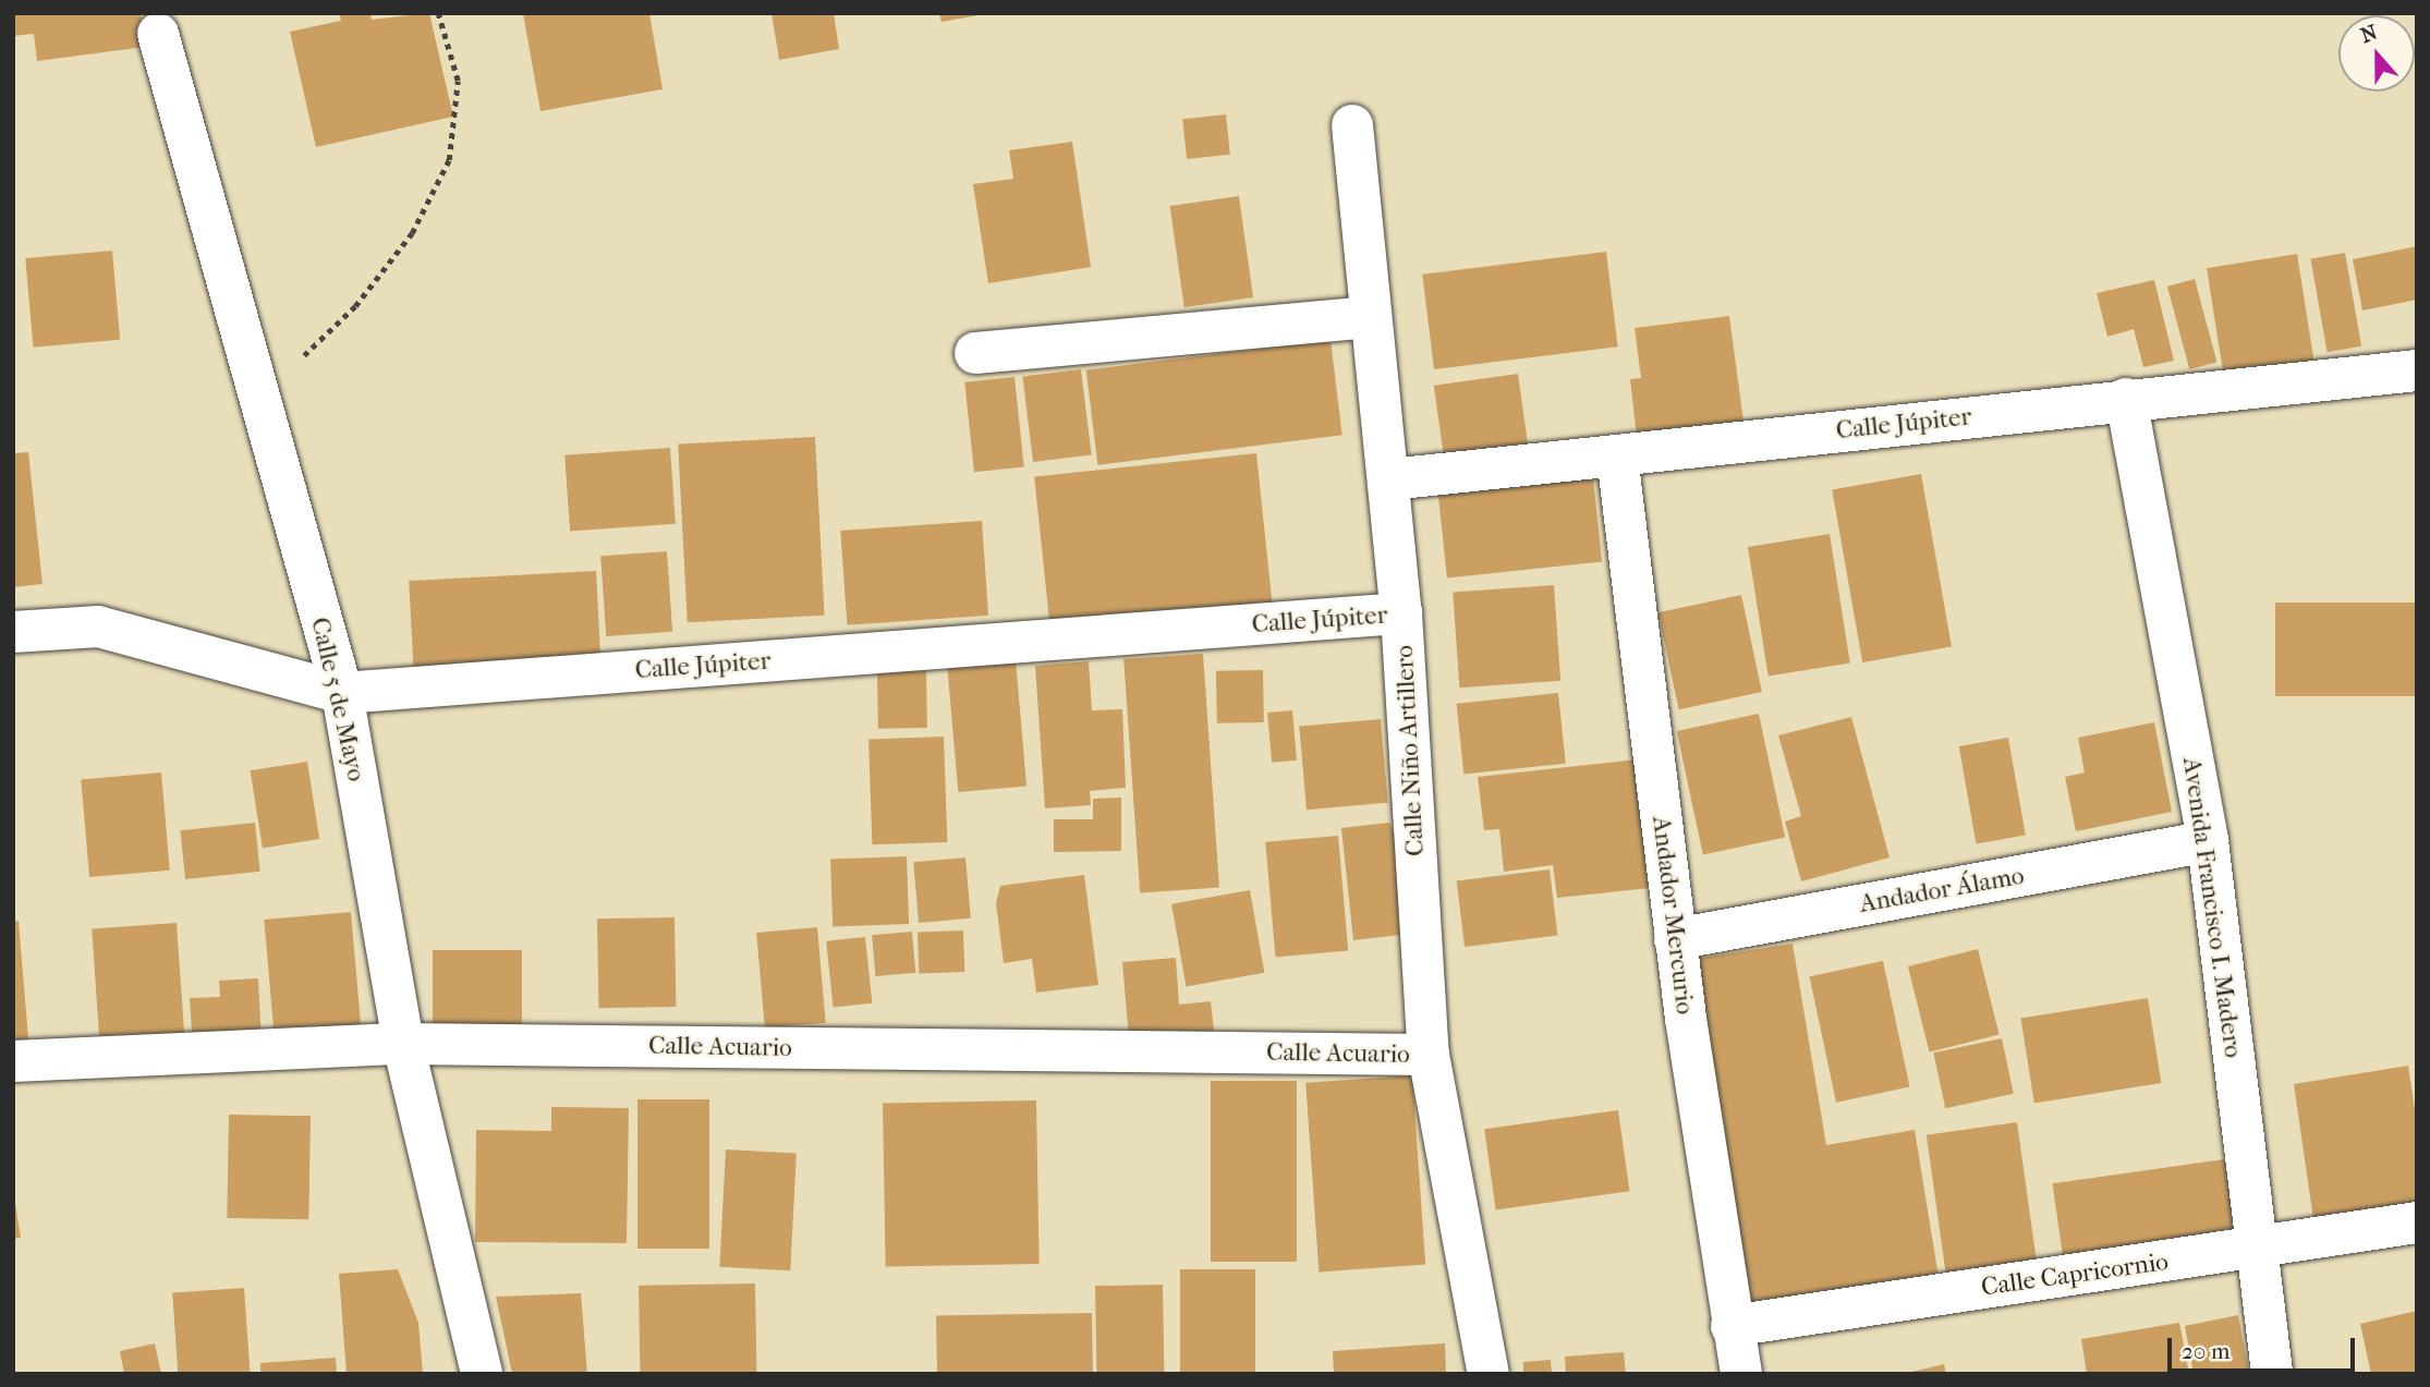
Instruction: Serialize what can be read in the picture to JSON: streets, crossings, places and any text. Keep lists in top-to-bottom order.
{
  "streets": {
    "street": [
      "Calle Júpiter",
      "Calle 5 de Mayo",
      "Calle Niño Artillero",
      "Andador Álamo",
      "Avenida Francisco I. Madero",
      "Andador Mercurio",
      "Calle Acuario",
      "Calle Capricornio"
    ]
  },
  "crossings": [
    ["Calle Júpiter", "Calle 5 de Mayo"],
    ["Calle Júpiter", "Calle Niño Artillero"],
    ["Calle Júpiter", "Avenida Francisco I. Madero"],
    ["Calle Júpiter", "Andador Mercurio"],
    ["Calle 5 de Mayo", "Calle Acuario"],
    ["Calle Niño Artillero", "Calle Acuario"],
    ["Andador Álamo", "Avenida Francisco I. Madero"],
    ["Andador Álamo", "Andador Mercurio"],
    ["Avenida Francisco I. Madero", "Calle Capricornio"],
    ["Andador Mercurio", "Calle Capricornio"]
  ],
  "scale_bar": "20 m",
  "north": "top"
}
